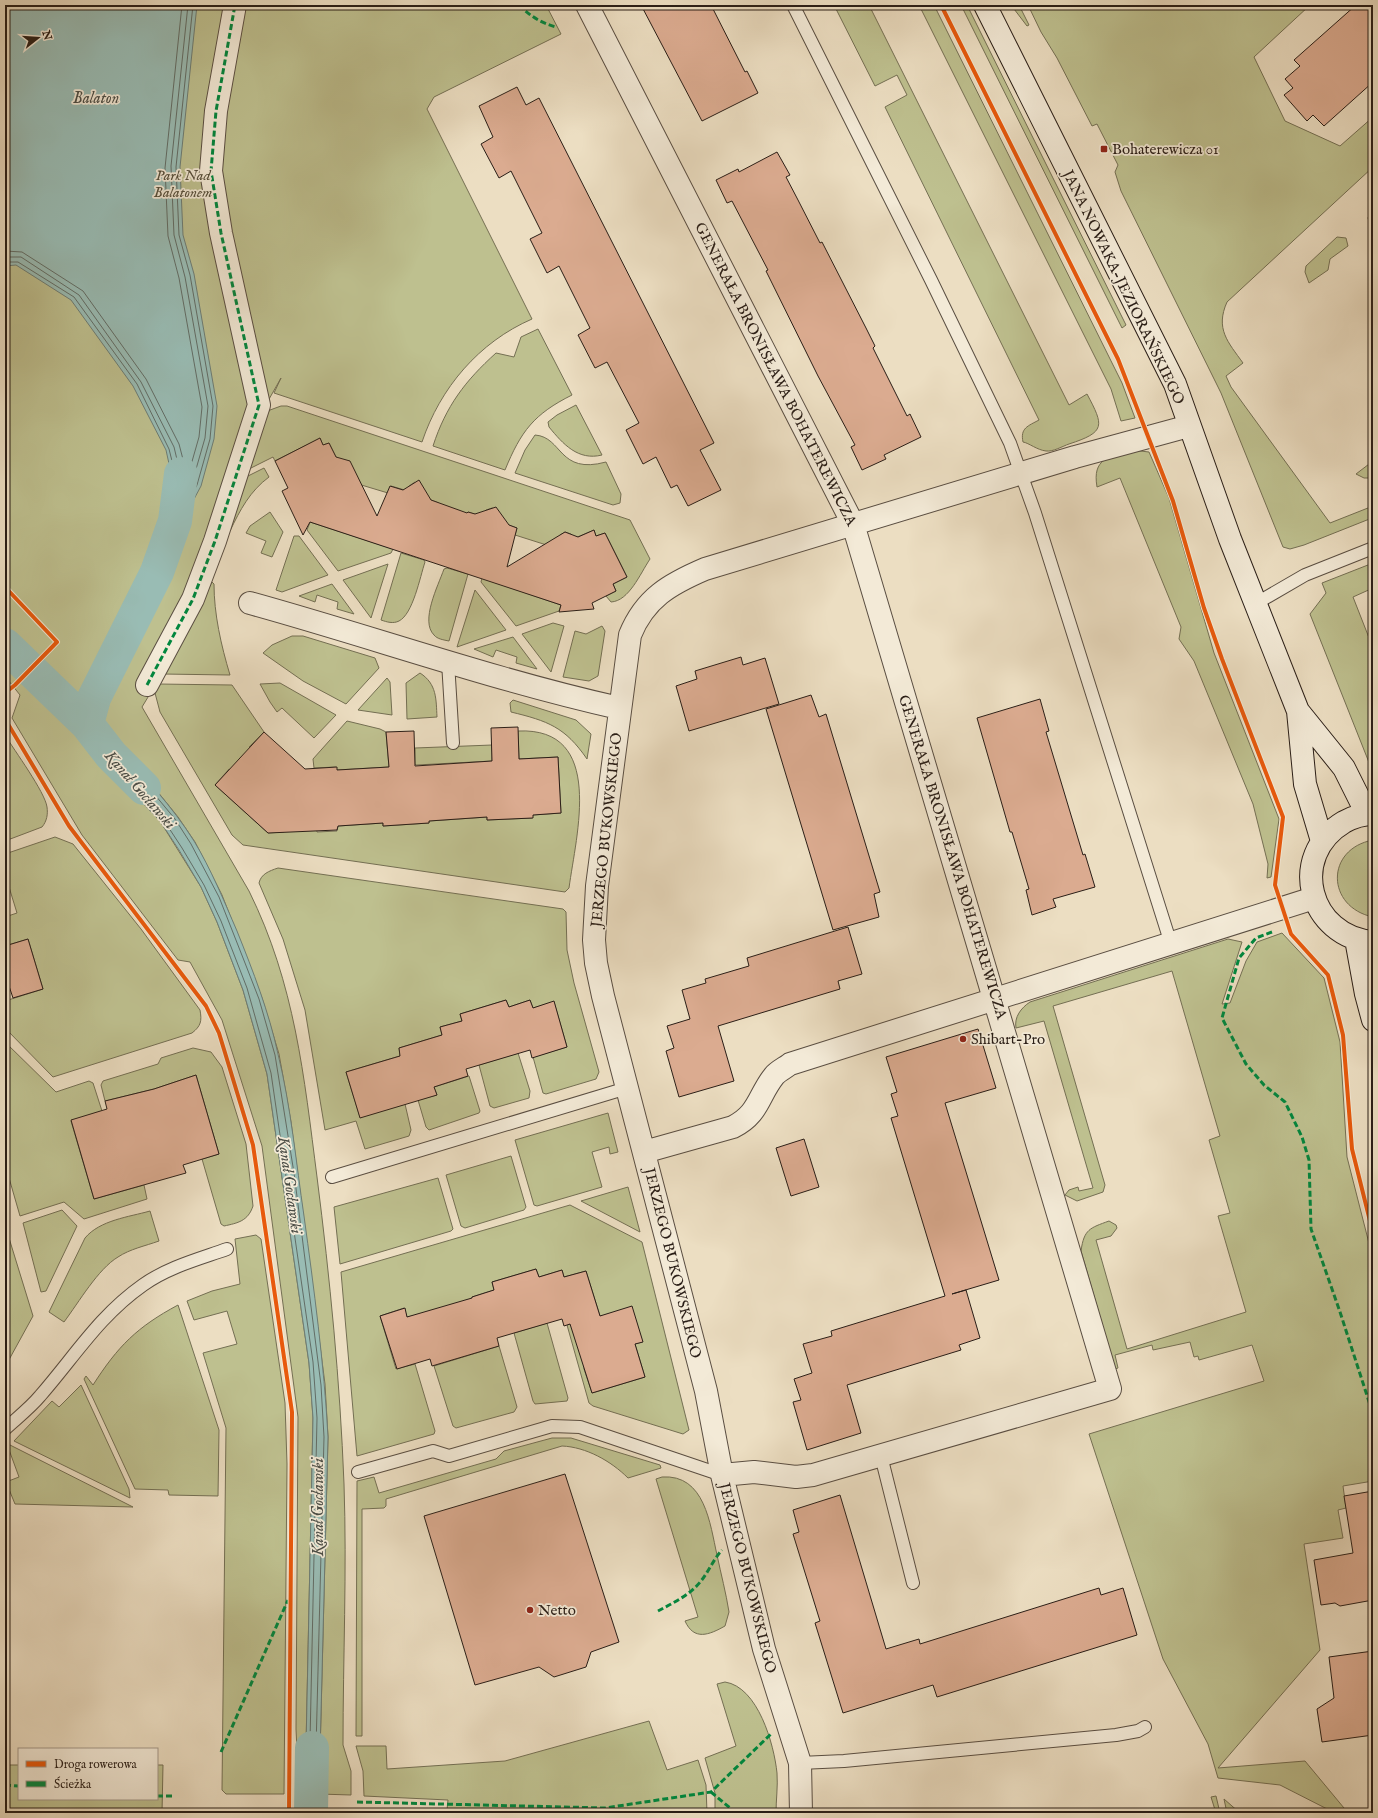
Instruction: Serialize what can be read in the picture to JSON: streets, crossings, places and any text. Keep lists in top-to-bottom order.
{
  "streets": {
    "street": ["JANA NOWAKA-JEZIORAŃSKIEGO", "GENERAŁA BRONISŁAWA BOHATEREWICZA", "JERZEGO BUKOWSKIEGO"]
  },
  "crossings": [
    ["JANA NOWAKA-JEZIORAŃSKIEGO", "JERZEGO BUKOWSKIEGO"],
    ["GENERAŁA BRONISŁAWA BOHATEREWICZA", "JERZEGO BUKOWSKIEGO"]
  ],
  "water": ["Balaton", "Kanał Gocławski"],
  "parks": ["Park Nad Balatonem"],
  "places": {
    "transit": ["Bohaterewicza 01"],
    "other": ["Shibart-Pro", "Netto"]
  },
  "legend": ["Droga rowerowa", "Ścieżka"],
  "north": "right"
}
